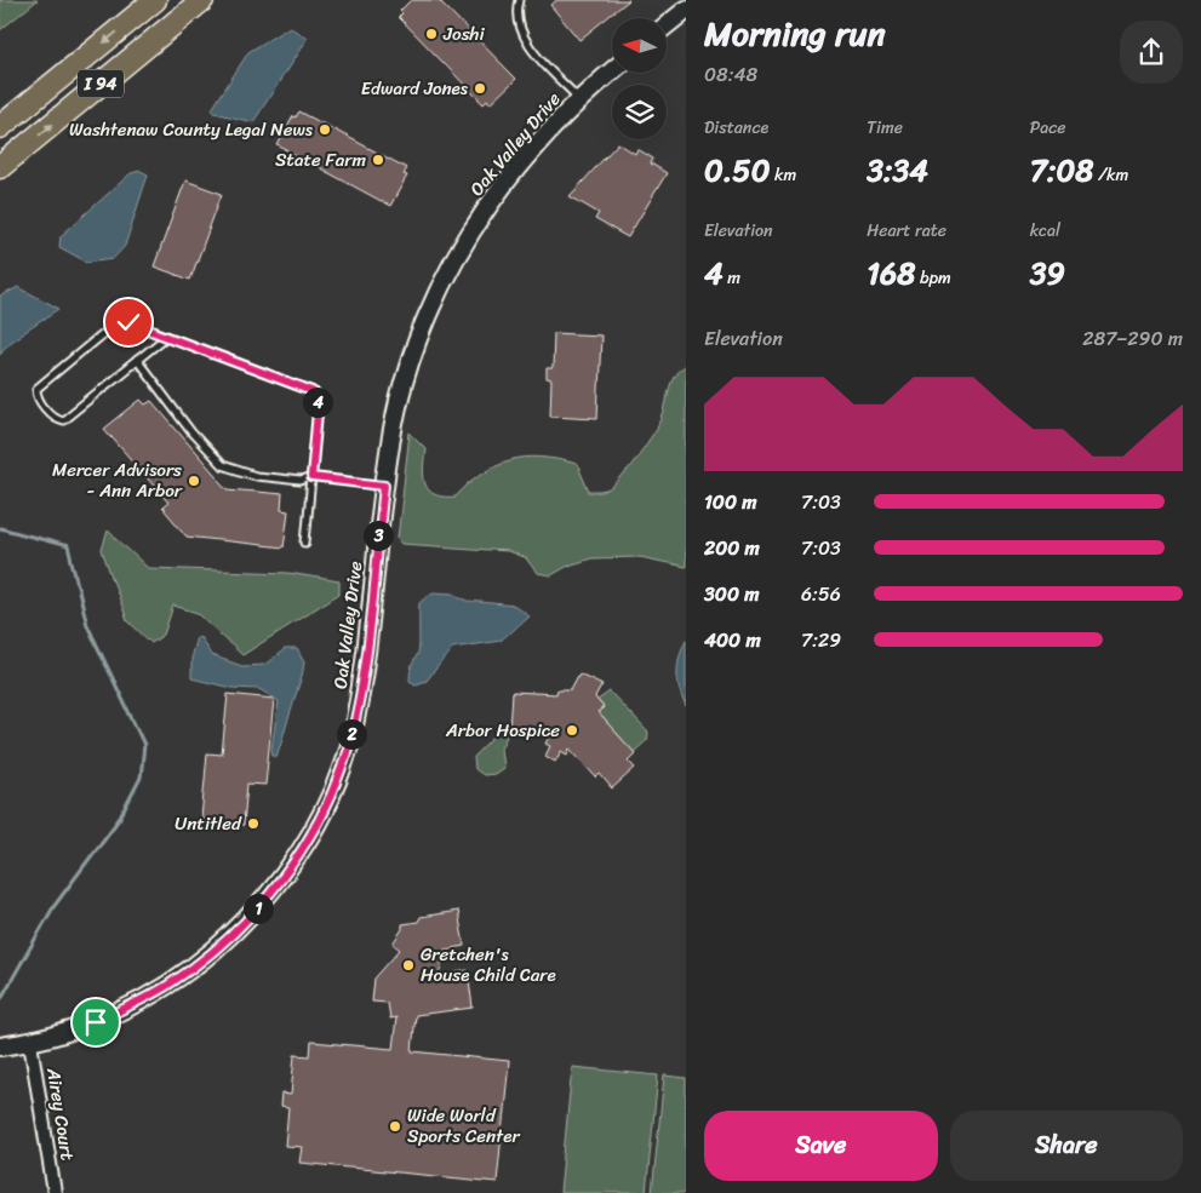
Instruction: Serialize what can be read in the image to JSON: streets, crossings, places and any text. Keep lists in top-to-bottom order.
{
  "streets": {
    "highway": ["I 94"],
    "street": ["Oak Valley Drive", "Airey Court"]
  },
  "crossings": [
    ["Oak Valley Drive", "Airey Court"]
  ],
  "places": [
    "Joshi",
    "Edward Jones",
    "Washtenaw County Legal News",
    "State Farm",
    "Mercer Advisors - Ann Arbor",
    "Arbor Hospice",
    "Untitled",
    "Gretchen's House Child Care",
    "Wide World Sports Center"
  ],
  "north": "left",
  "page": {
    "heading": ["Morning run", "08:48"],
    "stats": [
      ["Distance", "0.50 km"],
      ["Time", "3:34"],
      ["Pace", "7:08 /km"],
      ["Elevation", "4 m"],
      ["Heart rate", "168 bpm"],
      ["kcal", "39"]
    ],
    "chart": ["Elevation", "287–290 m"],
    "pins": [
      "4",
      "3",
      "2",
      "1"
    ],
    "list": [
      {
        "name": "100 m",
        "note": "7:03"
      },
      {
        "name": "200 m",
        "note": "7:03"
      },
      {
        "name": "300 m",
        "note": "6:56"
      },
      {
        "name": "400 m",
        "note": "7:29"
      }
    ],
    "buttons": ["Save", "Share"]
  }
}
